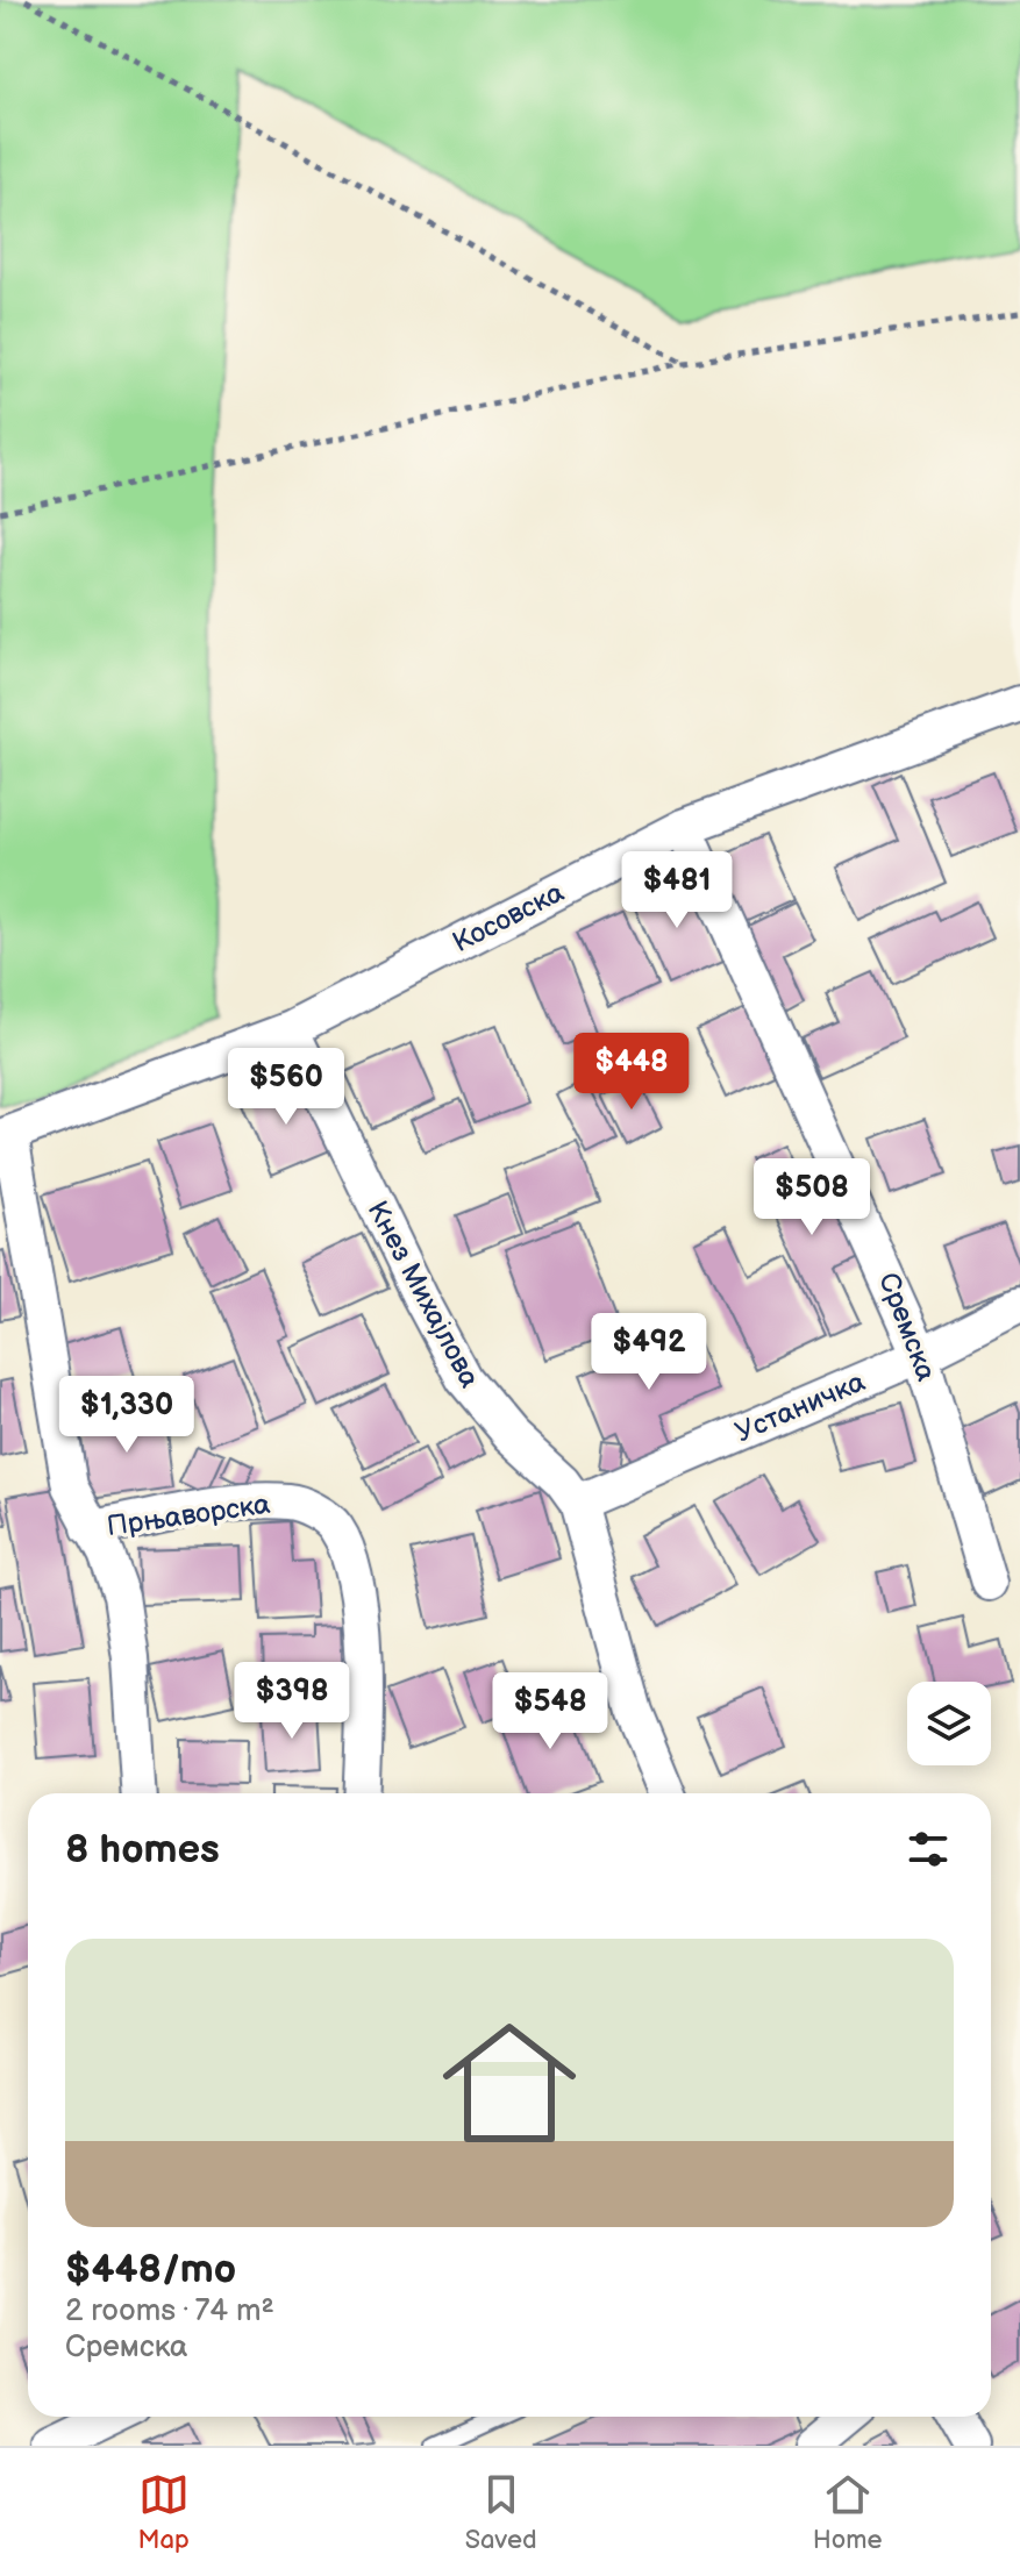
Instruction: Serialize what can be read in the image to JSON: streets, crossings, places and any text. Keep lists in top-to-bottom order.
{
  "streets": {
    "street": [
      "Косовска",
      "Кнез Михајлова",
      "Сремска",
      "Устаничка",
      "Прњаворска"
    ]
  },
  "crossings": [
    ["Косовска", "Кнез Михајлова"],
    ["Косовска", "Сремска"],
    ["Косовска", "Прњаворска"],
    ["Кнез Михајлова", "Устаничка"],
    ["Сремска", "Устаничка"]
  ],
  "page": {
    "price": [
      "$481",
      "$448",
      "$560",
      "$508",
      "$492",
      "$1,330",
      "$398",
      "$548"
    ],
    "heading": "8 homes",
    "list": [
      {
        "name": "$448/mo",
        "note": "2 rooms · 74 m² · Сремска"
      }
    ],
    "tabs": ["Map", "Saved", "Home"]
  }
}
